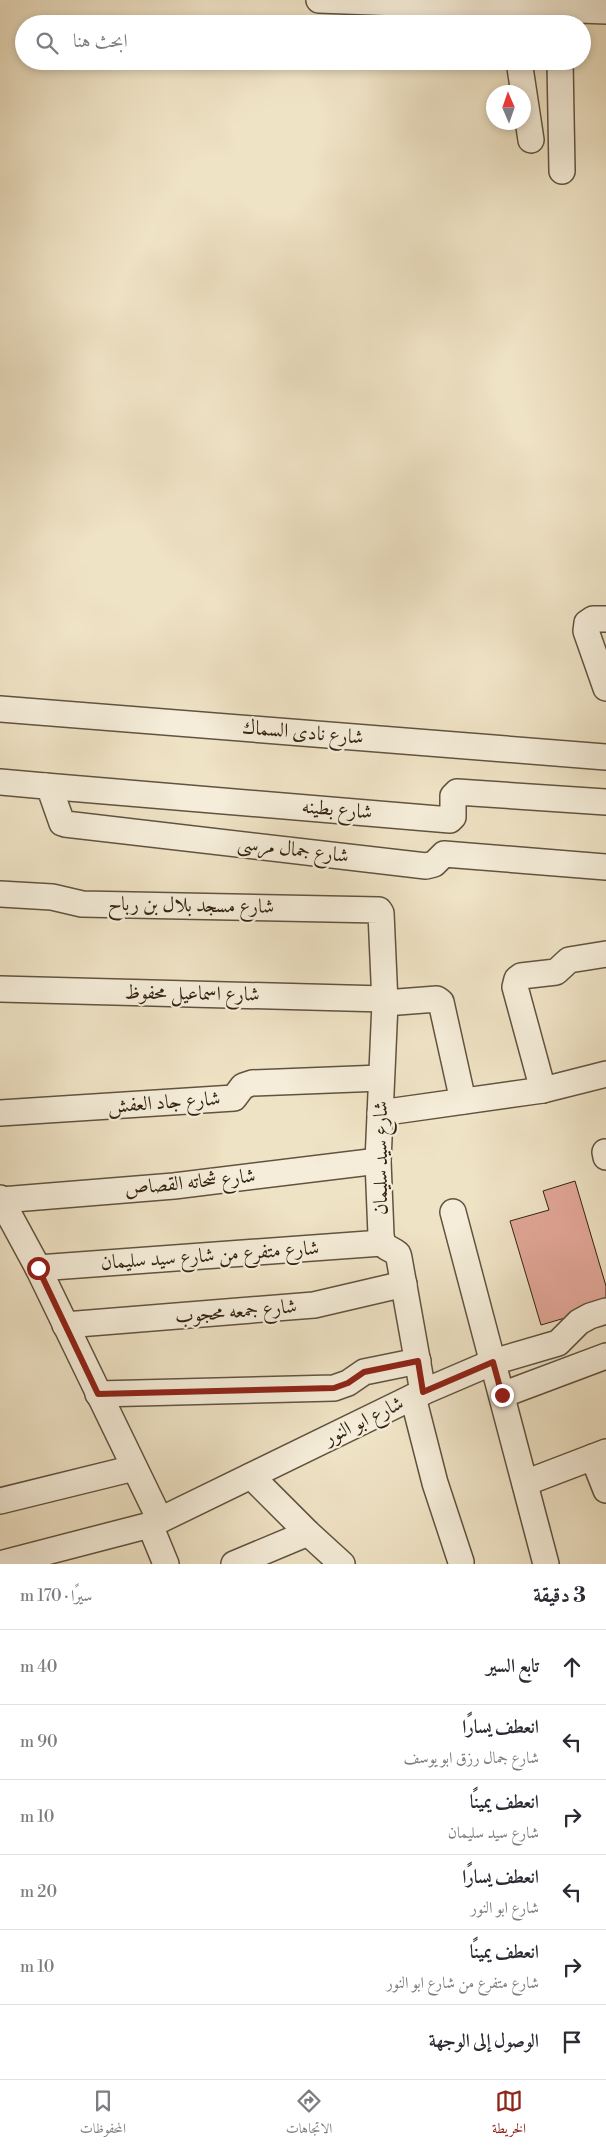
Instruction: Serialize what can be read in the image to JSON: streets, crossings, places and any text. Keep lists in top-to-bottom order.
{
  "streets": {
    "street": [
      "شارع نادى السماك",
      "شارع بطينه",
      "شارع جمال مرسى",
      "شارع مسجد بلال بن رباح",
      "شارع اسماعيل محفوظ",
      "شارع جاد العفش",
      "شارع سيد سليمان",
      "شارع شحاته القصاص",
      "شارع متفرع من شارع سيد سليمان",
      "شارع جمعه محجوب",
      "شارع ابو النور"
    ]
  },
  "crossings": [
    ["شارع بطينه", "شارع جمال مرسى"],
    ["شارع مسجد بلال بن رباح", "شارع سيد سليمان"],
    ["شارع اسماعيل محفوظ", "شارع سيد سليمان"],
    ["شارع جاد العفش", "شارع سيد سليمان"],
    ["شارع سيد سليمان", "شارع شحاته القصاص"],
    ["شارع سيد سليمان", "شارع متفرع من شارع سيد سليمان"],
    ["شارع سيد سليمان", "شارع جمعه محجوب"],
    ["شارع سيد سليمان", "شارع ابو النور"]
  ],
  "north": "top",
  "page": {
    "search": "ابحث هنا",
    "heading": ["3 دقيقة", "سيرًا · 170 m"],
    "list": [
      ["تابع السير", "40 m"],
      ["انعطف يسارًا", "شارع جمال رزق ابو يوسف", "90 m"],
      ["انعطف يمينًا", "شارع سيد سليمان", "10 m"],
      ["انعطف يسارًا", "شارع ابو النور", "20 m"],
      ["انعطف يمينًا", "شارع متفرع من شارع ابو النور", "10 m"],
      "الوصول إلى الوجهة"
    ],
    "nav": ["الخريطة", "الاتجاهات", "المحفوظات"]
  }
}
